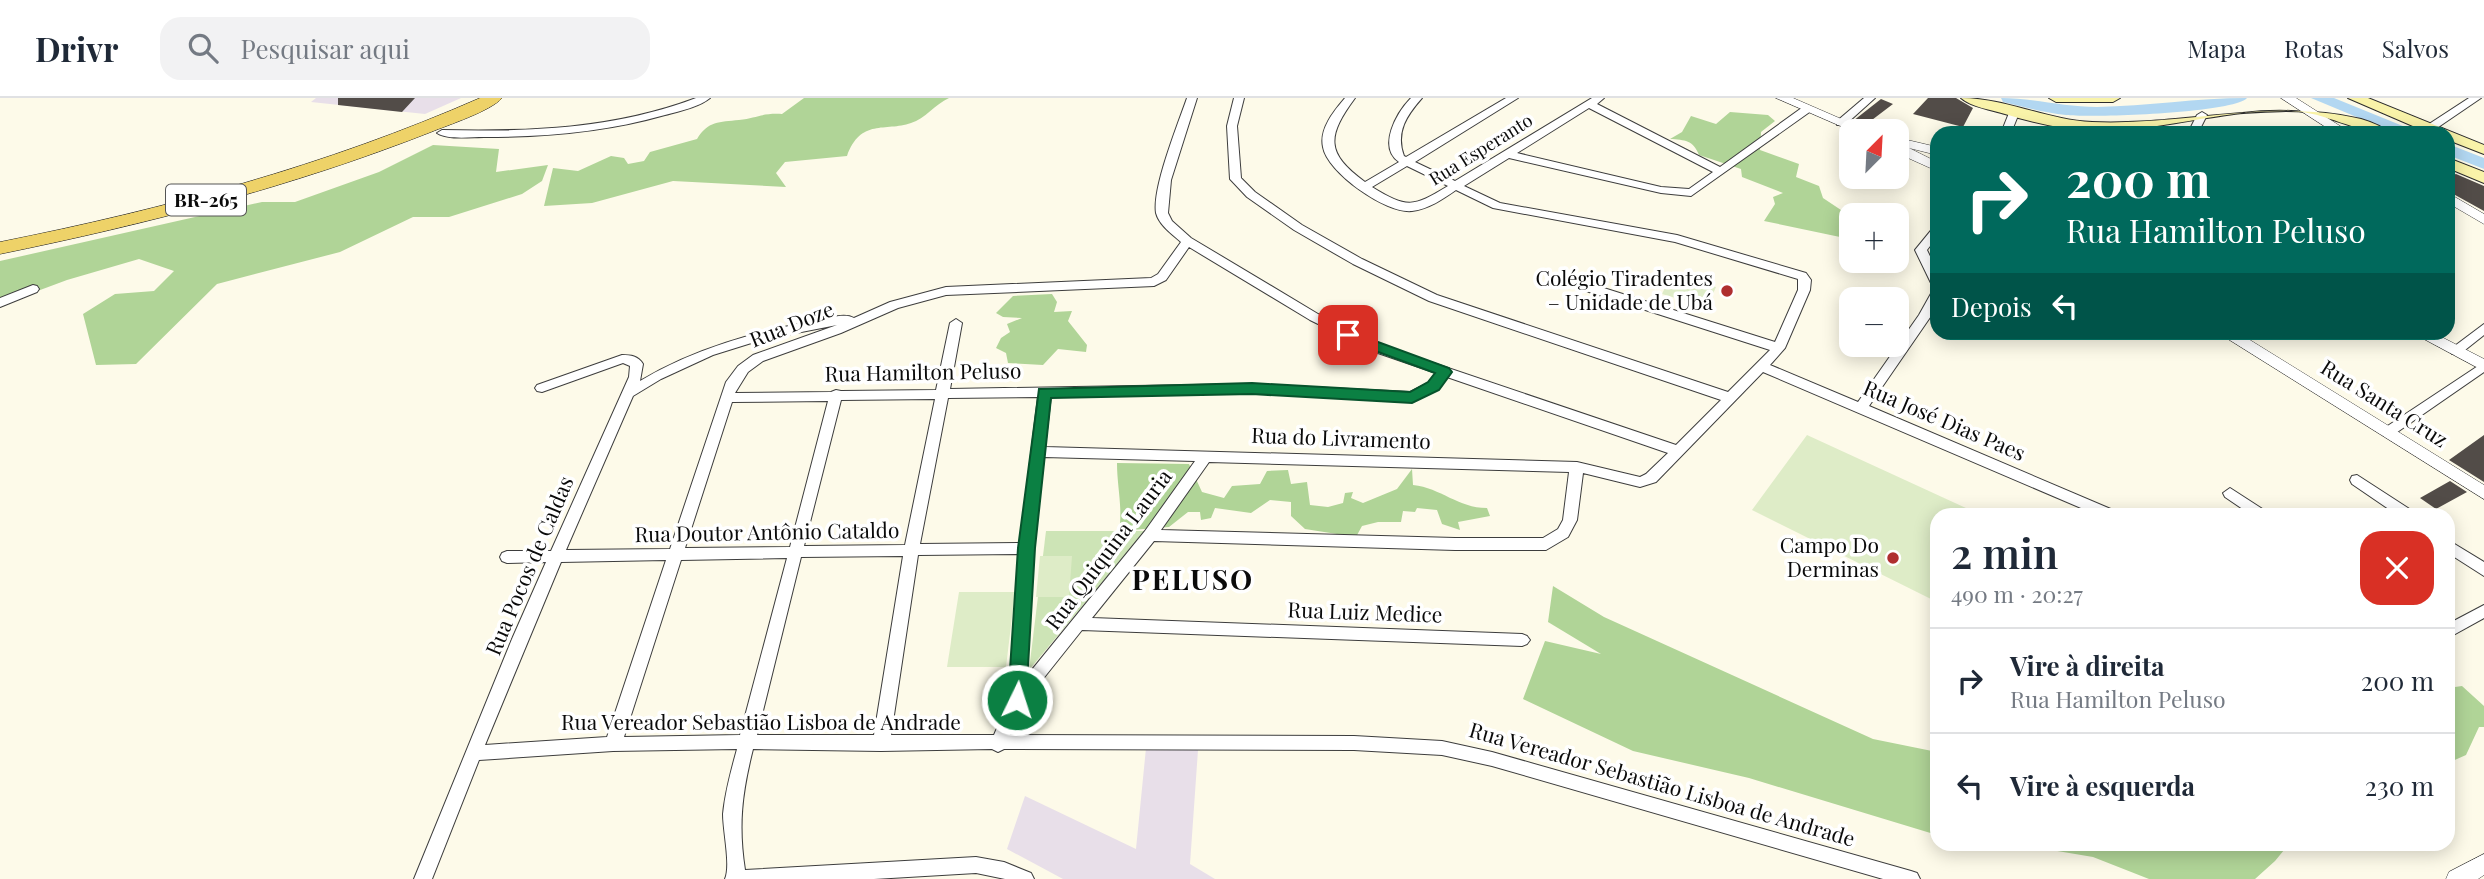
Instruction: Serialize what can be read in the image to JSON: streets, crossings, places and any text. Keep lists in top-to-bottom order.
{
  "streets": {
    "main road": ["BR-265"],
    "street": [
      "Rua Esperanto",
      "Rua Doze",
      "Rua Hamilton Peluso",
      "Rua Santa Cruz",
      "Rua José Dias Paes",
      "Rua do Livramento",
      "Rua Doutor Antônio Cataldo",
      "Rua Quiquina Lauria",
      "Rua Pocos de Caldas",
      "Rua Luiz Medice",
      "Rua Vereador Sebastião Lisboa de Andrade"
    ]
  },
  "crossings": [
    ["Rua Doze", "Rua Hamilton Peluso"],
    ["Rua Doze", "Rua Doutor Antônio Cataldo"],
    ["Rua Doze", "Rua Vereador Sebastião Lisboa de Andrade"],
    ["Rua do Livramento", "Rua Quiquina Lauria"],
    ["Rua Doutor Antônio Cataldo", "Rua Pocos de Caldas"],
    ["Rua Quiquina Lauria", "Rua Luiz Medice"],
    ["Rua Pocos de Caldas", "Rua Vereador Sebastião Lisboa de Andrade"]
  ],
  "districts": ["PELUSO"],
  "places": ["Colégio Tiradentes – Unidade de Ubá", "Campo Do Derminas"],
  "north": "top right",
  "page": {
    "header": "Drivr",
    "search": "Pesquisar aqui",
    "nav": ["Mapa", "Rotas", "Salvos"],
    "map_buttons": ["+", "−"],
    "turn": ["200 m", "Rua Hamilton Peluso"],
    "then": "Depois",
    "heading": ["2 min", "490 m · 20:27"],
    "list": [
      {
        "name": "Vire à direita",
        "note": "Rua Hamilton Peluso",
        "value": "200 m"
      },
      {
        "name": "Vire à esquerda",
        "value": "230 m"
      }
    ]
  }
}
